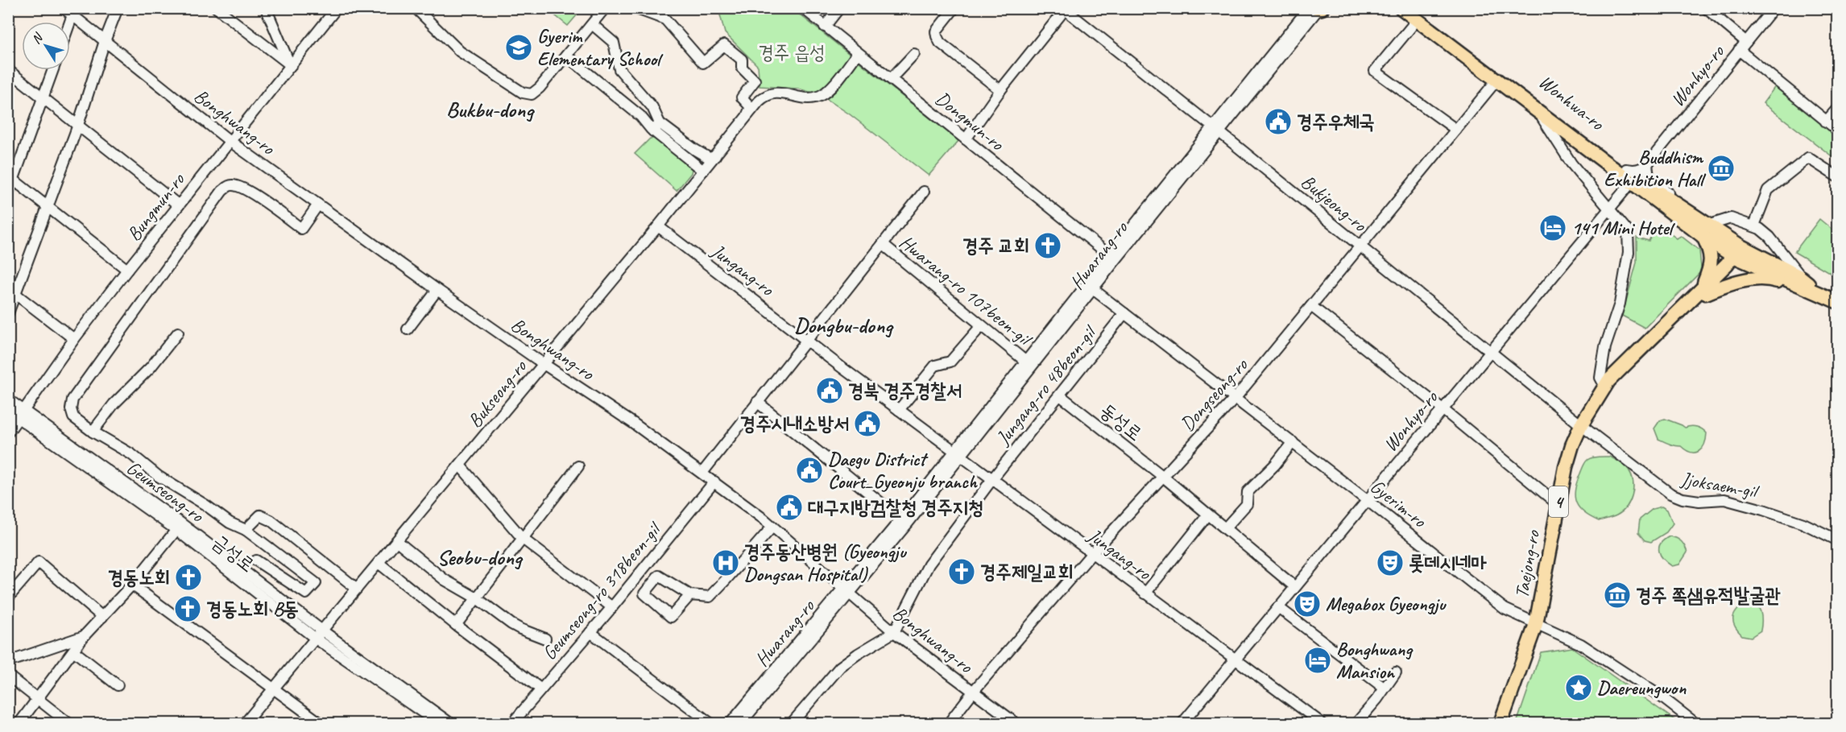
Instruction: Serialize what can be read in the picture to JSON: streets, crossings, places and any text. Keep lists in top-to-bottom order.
{
  "streets": {
    "main road": ["Wonhwa-ro", "4", "Taejong-ro"],
    "street": [
      "Wonhyo-ro",
      "Dongmun-ro",
      "Bonghwang-ro",
      "Bukjeong-ro",
      "Bungmun-ro",
      "Hwarang-ro",
      "Jungang-ro",
      "Hwarang-ro 107beon-gil",
      "Jungang-ro 48beon-gil",
      "Bukseong-ro",
      "Dongseong-ro",
      "동성로",
      "Jjoksaem-gil",
      "Geumseong-ro",
      "Gyerim-ro",
      "Geumseong-ro 318beon-gil"
    ]
  },
  "crossings": [
    ["Wonhyo-ro", "Wonhwa-ro"],
    ["Wonhyo-ro", "Bukjeong-ro"],
    ["Wonhyo-ro", "Jungang-ro"],
    ["Wonhyo-ro", "동성로"],
    ["Wonhyo-ro", "Gyerim-ro"],
    ["Wonhwa-ro", "Dongseong-ro"],
    ["Wonhwa-ro", "Taejong-ro"],
    ["Dongmun-ro", "Hwarang-ro"],
    ["Dongmun-ro", "Bukseong-ro"],
    ["Bonghwang-ro", "Bungmun-ro"],
    ["Bonghwang-ro", "Hwarang-ro"],
    ["Bonghwang-ro", "Jungang-ro 48beon-gil"],
    ["Bonghwang-ro", "Bukseong-ro"],
    ["Bonghwang-ro", "Dongseong-ro"],
    ["Bonghwang-ro", "Geumseong-ro 318beon-gil"],
    ["Bukjeong-ro", "Hwarang-ro"],
    ["Bukjeong-ro", "Dongseong-ro"],
    ["Bukjeong-ro", "Jjoksaem-gil"],
    ["Bukjeong-ro", "Taejong-ro"],
    ["Bungmun-ro", "Geumseong-ro"],
    ["Hwarang-ro", "Jungang-ro"],
    ["Hwarang-ro", "Hwarang-ro 107beon-gil"],
    ["Hwarang-ro", "Gyerim-ro"],
    ["Jungang-ro", "Jungang-ro 48beon-gil"],
    ["Jungang-ro", "Bukseong-ro"],
    ["Jungang-ro", "Dongseong-ro"],
    ["Jungang-ro 48beon-gil", "동성로"],
    ["Jungang-ro 48beon-gil", "Gyerim-ro"],
    ["Bukseong-ro", "Geumseong-ro"],
    ["Dongseong-ro", "동성로"],
    ["Dongseong-ro", "Gyerim-ro"],
    ["Jjoksaem-gil", "Taejong-ro"],
    ["Gyerim-ro", "Taejong-ro"]
  ],
  "districts": ["Bukbu-dong", "Dongbu-dong", "Seobu-dong"],
  "parks": ["경주 읍성"],
  "places": {
    "school or university": ["Gyerim Elementary School"],
    "public building": [
      "경주우체국",
      "경북 경주경찰서",
      "경주시내소방서",
      "Daegu District Court_Gyeonju branch",
      "대구지방검찰청 경주지청"
    ],
    "museum": ["Buddhism Exhibition Hall", "경주 쪽샘유적발굴관"],
    "hotel": ["141 Mini Hotel", "Bonghwang Mansion"],
    "church": [
      "경주 교회",
      "경주제일교회",
      "경동노회",
      "경동노회 B동"
    ],
    "hospital": ["경주동산병원 (Gyeongju Dongsan Hospital)"],
    "theatre": ["롯데시네마", "Megabox Gyeongju"],
    "place": ["Daereungwon"]
  },
  "north": "top left"
}
